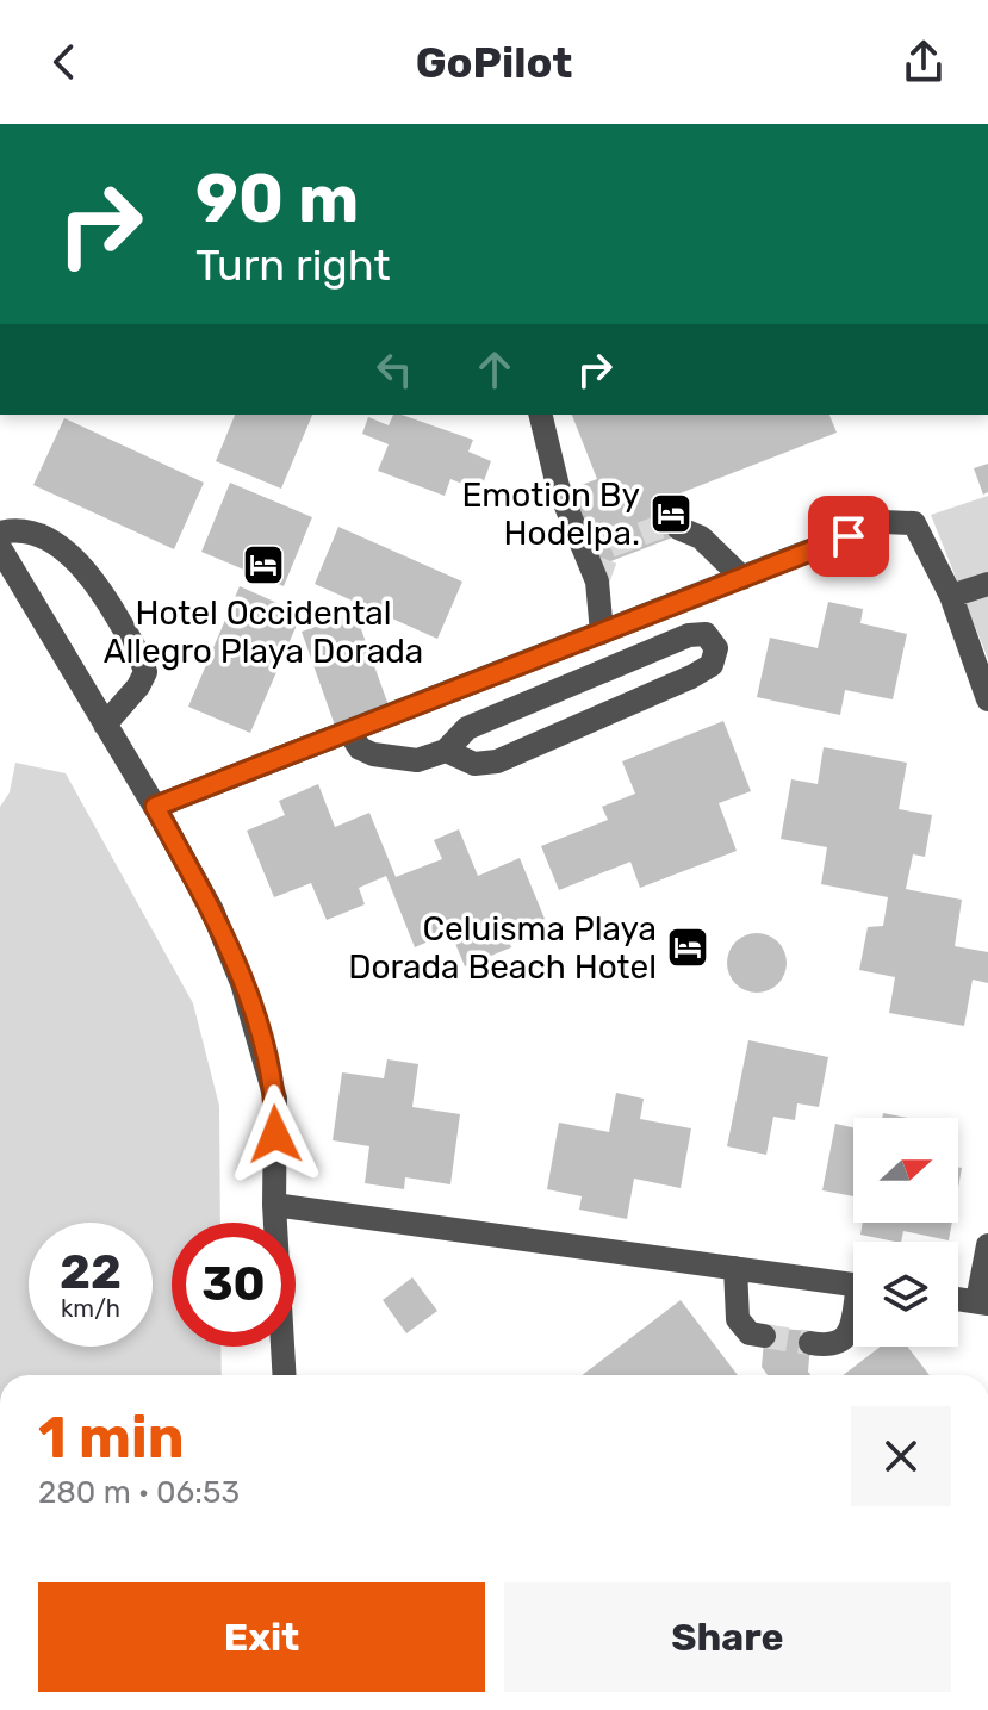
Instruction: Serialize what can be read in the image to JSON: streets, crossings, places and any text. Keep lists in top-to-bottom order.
{
  "places": {
    "hotel": ["Emotion By Hodelpa.", "Hotel Occidental Allegro Playa Dorada", "Celuisma Playa Dorada Beach Hotel"]
  },
  "north": "right",
  "page": {
    "header": "GoPilot",
    "turn": ["90 m", "Turn right"],
    "speed": "22 km/h",
    "limit": "30",
    "heading": ["1 min", "280 m · 06:53"],
    "buttons": ["Exit", "Share"]
  }
}
